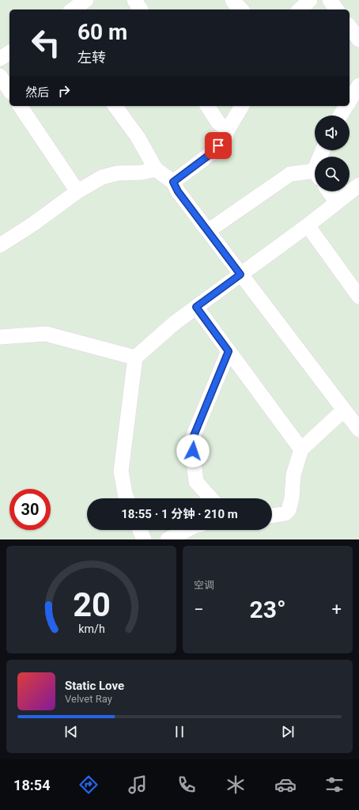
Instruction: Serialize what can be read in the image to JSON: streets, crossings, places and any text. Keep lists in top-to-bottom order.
{
  "page": {
    "turn": ["60 m", "左转"],
    "then": "然后",
    "limit": "30",
    "trip": "18:55 · 1 分钟 · 210 m",
    "tile": "空调",
    "heat": ["−", "23°", "+"],
    "song": ["Static Love", "Velvet Ray"],
    "tabs": "18:54",
    "gauge": ["20", "km/h"]
  }
}
